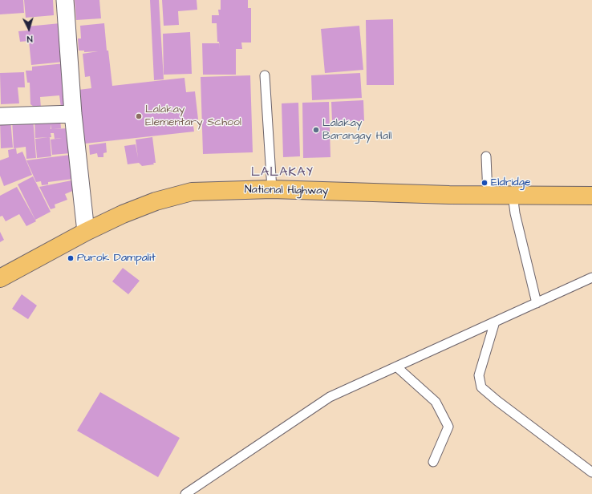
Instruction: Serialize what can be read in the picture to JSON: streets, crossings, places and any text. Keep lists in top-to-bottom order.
{
  "streets": {
    "main road": ["National Highway"]
  },
  "districts": ["LALAKAY"],
  "places": [
    "Lalakay Elementary School",
    "Lalakay Barangay Hall",
    "Eldridge",
    "Purok Dampalit"
  ],
  "north": "bottom"
}
